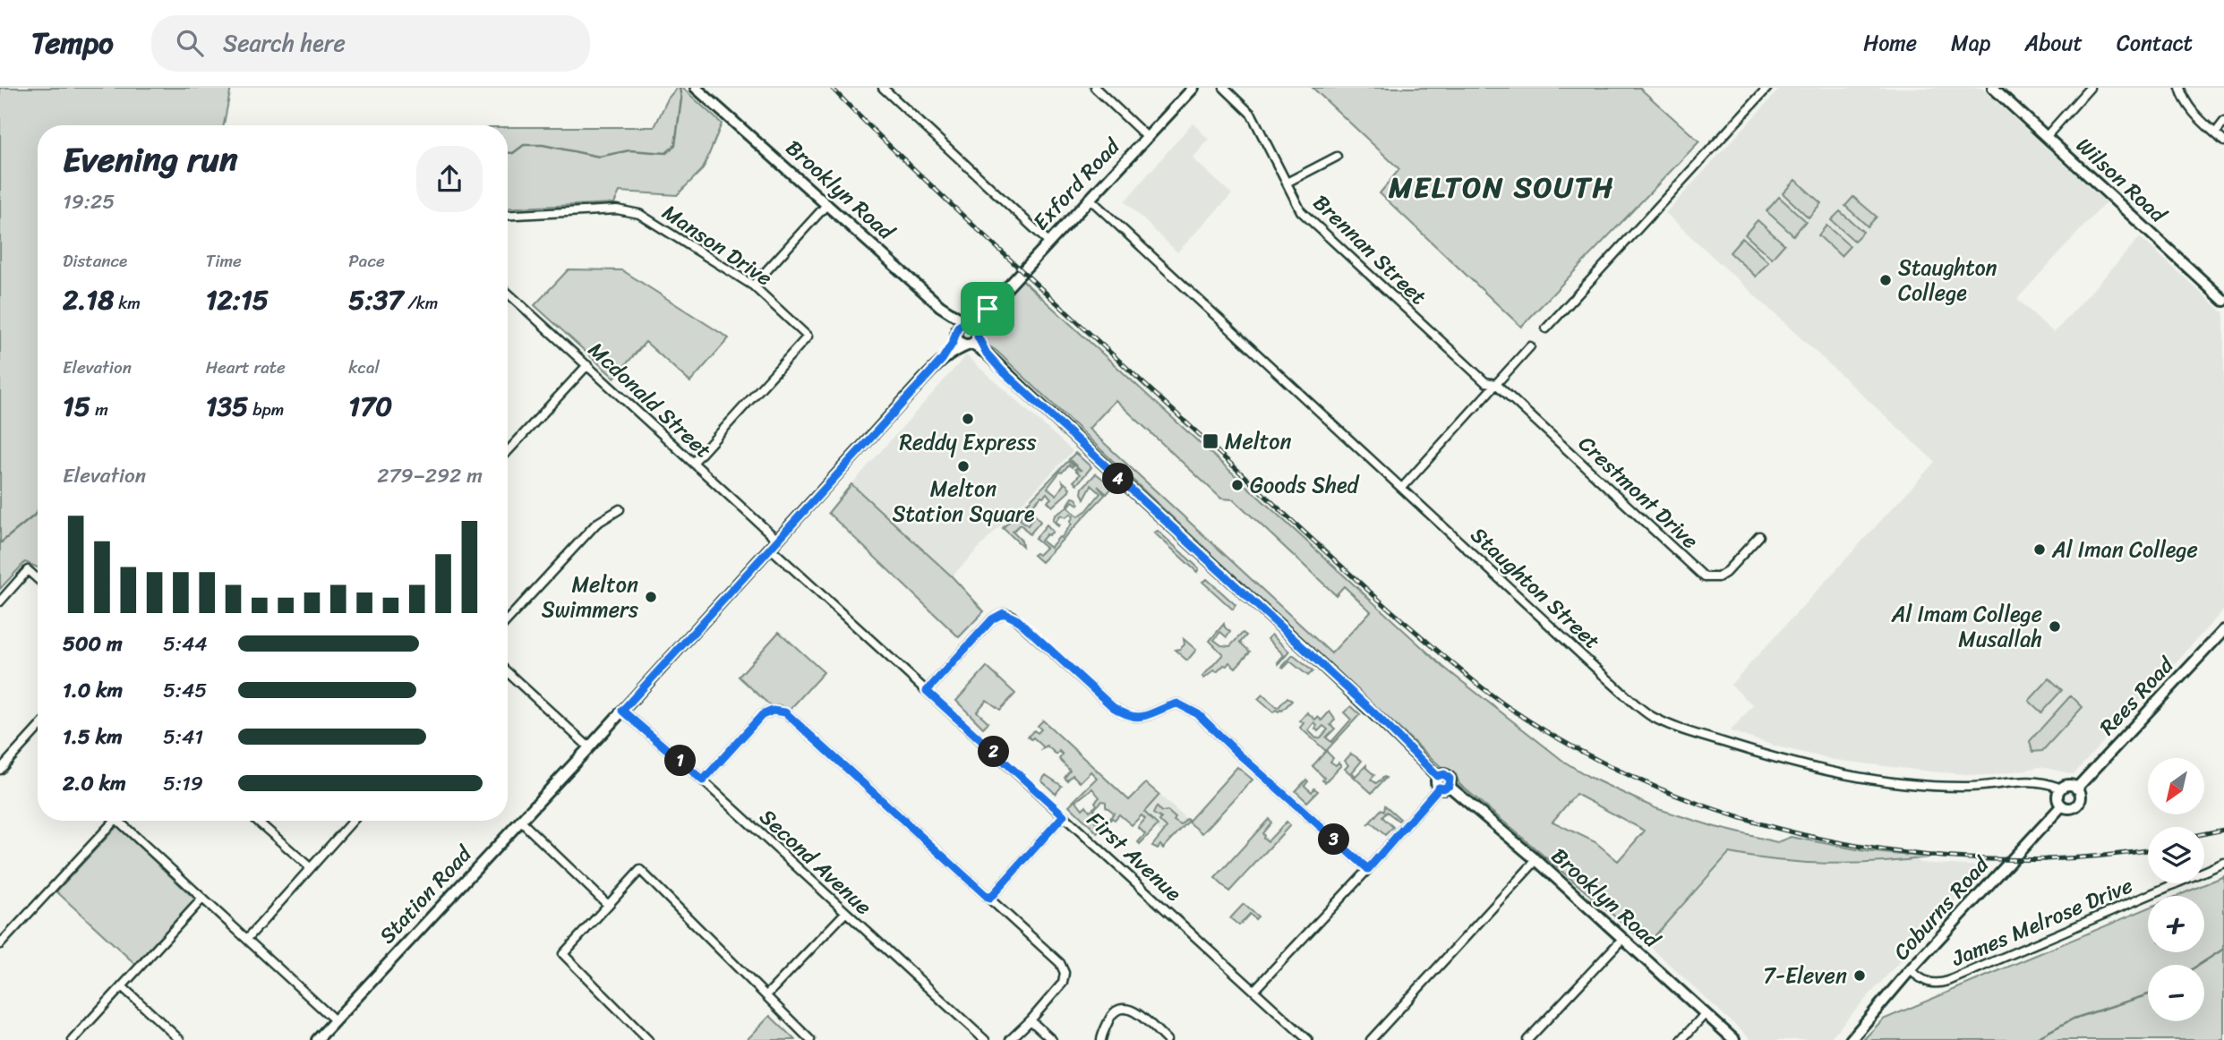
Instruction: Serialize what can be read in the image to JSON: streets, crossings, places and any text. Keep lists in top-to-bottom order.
{
  "streets": {
    "street": [
      "Wilson Road",
      "Exford Road",
      "Brooklyn Road",
      "Manson Drive",
      "Brennan Street",
      "Mcdonald Street",
      "Crestmont Drive",
      "Staughton Street",
      "Rees Road",
      "First Avenue",
      "Second Avenue",
      "Station Road",
      "Coburns Road",
      "James Melrose Drive"
    ]
  },
  "crossings": [
    ["Exford Road", "Brooklyn Road"],
    ["Exford Road", "Staughton Street"],
    ["Exford Road", "Station Road"],
    ["Brooklyn Road", "Station Road"],
    ["Manson Drive", "Mcdonald Street"],
    ["Brennan Street", "Crestmont Drive"],
    ["Mcdonald Street", "First Avenue"],
    ["Mcdonald Street", "Station Road"],
    ["Staughton Street", "Rees Road"],
    ["Staughton Street", "Coburns Road"],
    ["Rees Road", "Coburns Road"],
    ["First Avenue", "Station Road"],
    ["Second Avenue", "Station Road"],
    ["Coburns Road", "James Melrose Drive"]
  ],
  "districts": ["MELTON SOUTH"],
  "places": {
    "other": [
      "Staughton College",
      "Reddy Express",
      "Melton Station Square",
      "Goods Shed",
      "Al Iman College",
      "Melton Swimmers",
      "Al Imam College Musallah",
      "7-Eleven"
    ],
    "transit": ["Melton"]
  },
  "north": "bottom left",
  "page": {
    "header": "Tempo",
    "search": "Search here",
    "nav": [
      "Home",
      "Map",
      "About",
      "Contact"
    ],
    "heading": ["Evening run", "19:25"],
    "stats": [
      ["Distance", "2.18 km"],
      ["Time", "12:15"],
      ["Pace", "5:37 /km"],
      ["Elevation", "15 m"],
      ["Heart rate", "135 bpm"],
      ["kcal", "170"]
    ],
    "chart": ["Elevation", "279–292 m"],
    "pins": [
      "4",
      "2",
      "1",
      "3"
    ],
    "list": [
      {
        "name": "500 m",
        "note": "5:44"
      },
      {
        "name": "1.0 km",
        "note": "5:45"
      },
      {
        "name": "1.5 km",
        "note": "5:41"
      },
      {
        "name": "2.0 km",
        "note": "5:19"
      }
    ],
    "map_buttons": ["+", "−"]
  }
}
